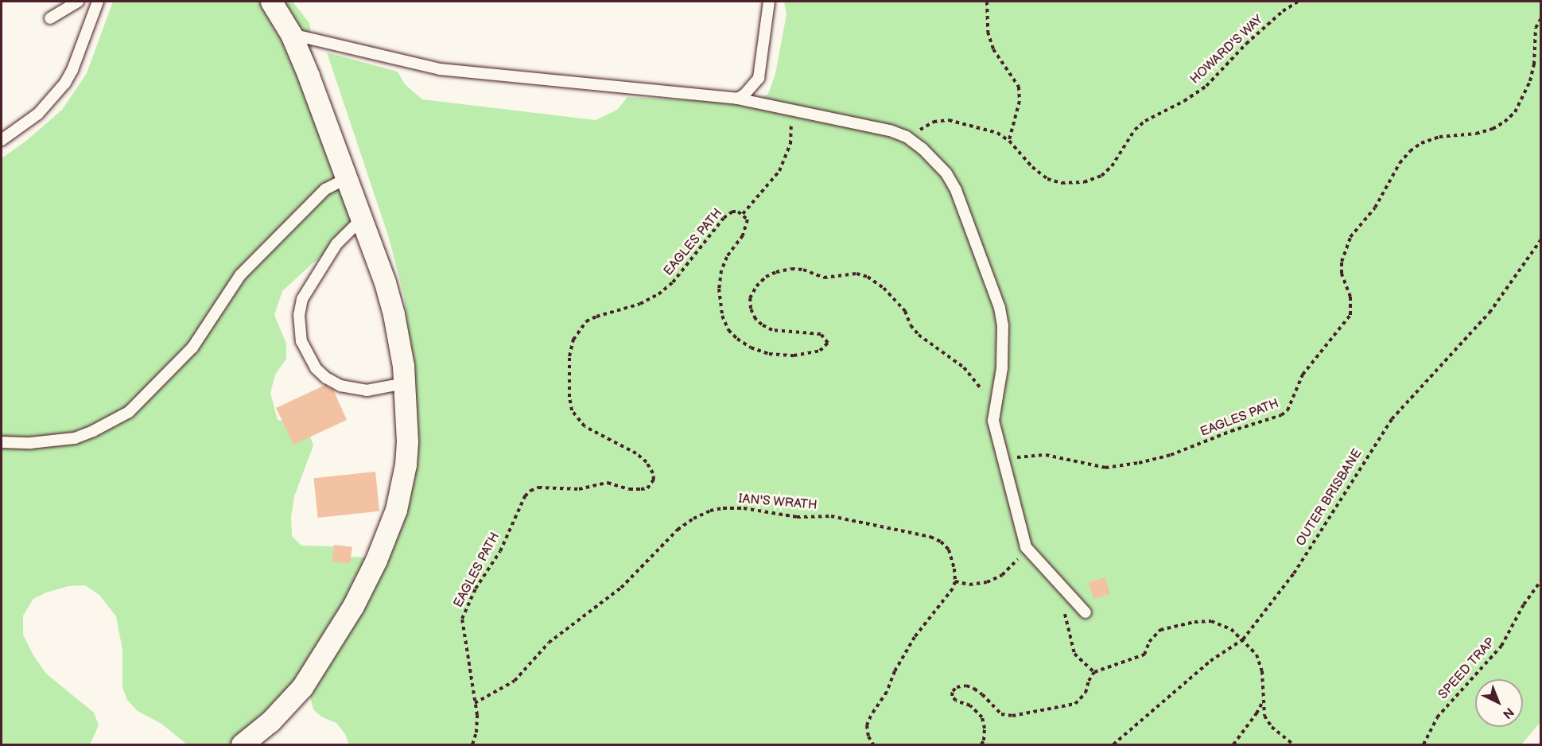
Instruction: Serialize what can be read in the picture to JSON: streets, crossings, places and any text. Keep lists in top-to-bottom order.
{
  "streets": {
    "path": [
      "HOWARD'S WAY",
      "EAGLES PATH",
      "OUTER BRISBANE",
      "IAN'S WRATH",
      "SPEED TRAP"
    ]
  },
  "crossings": [
    ["EAGLES PATH", "IAN'S WRATH"]
  ],
  "north": "bottom right"
}
